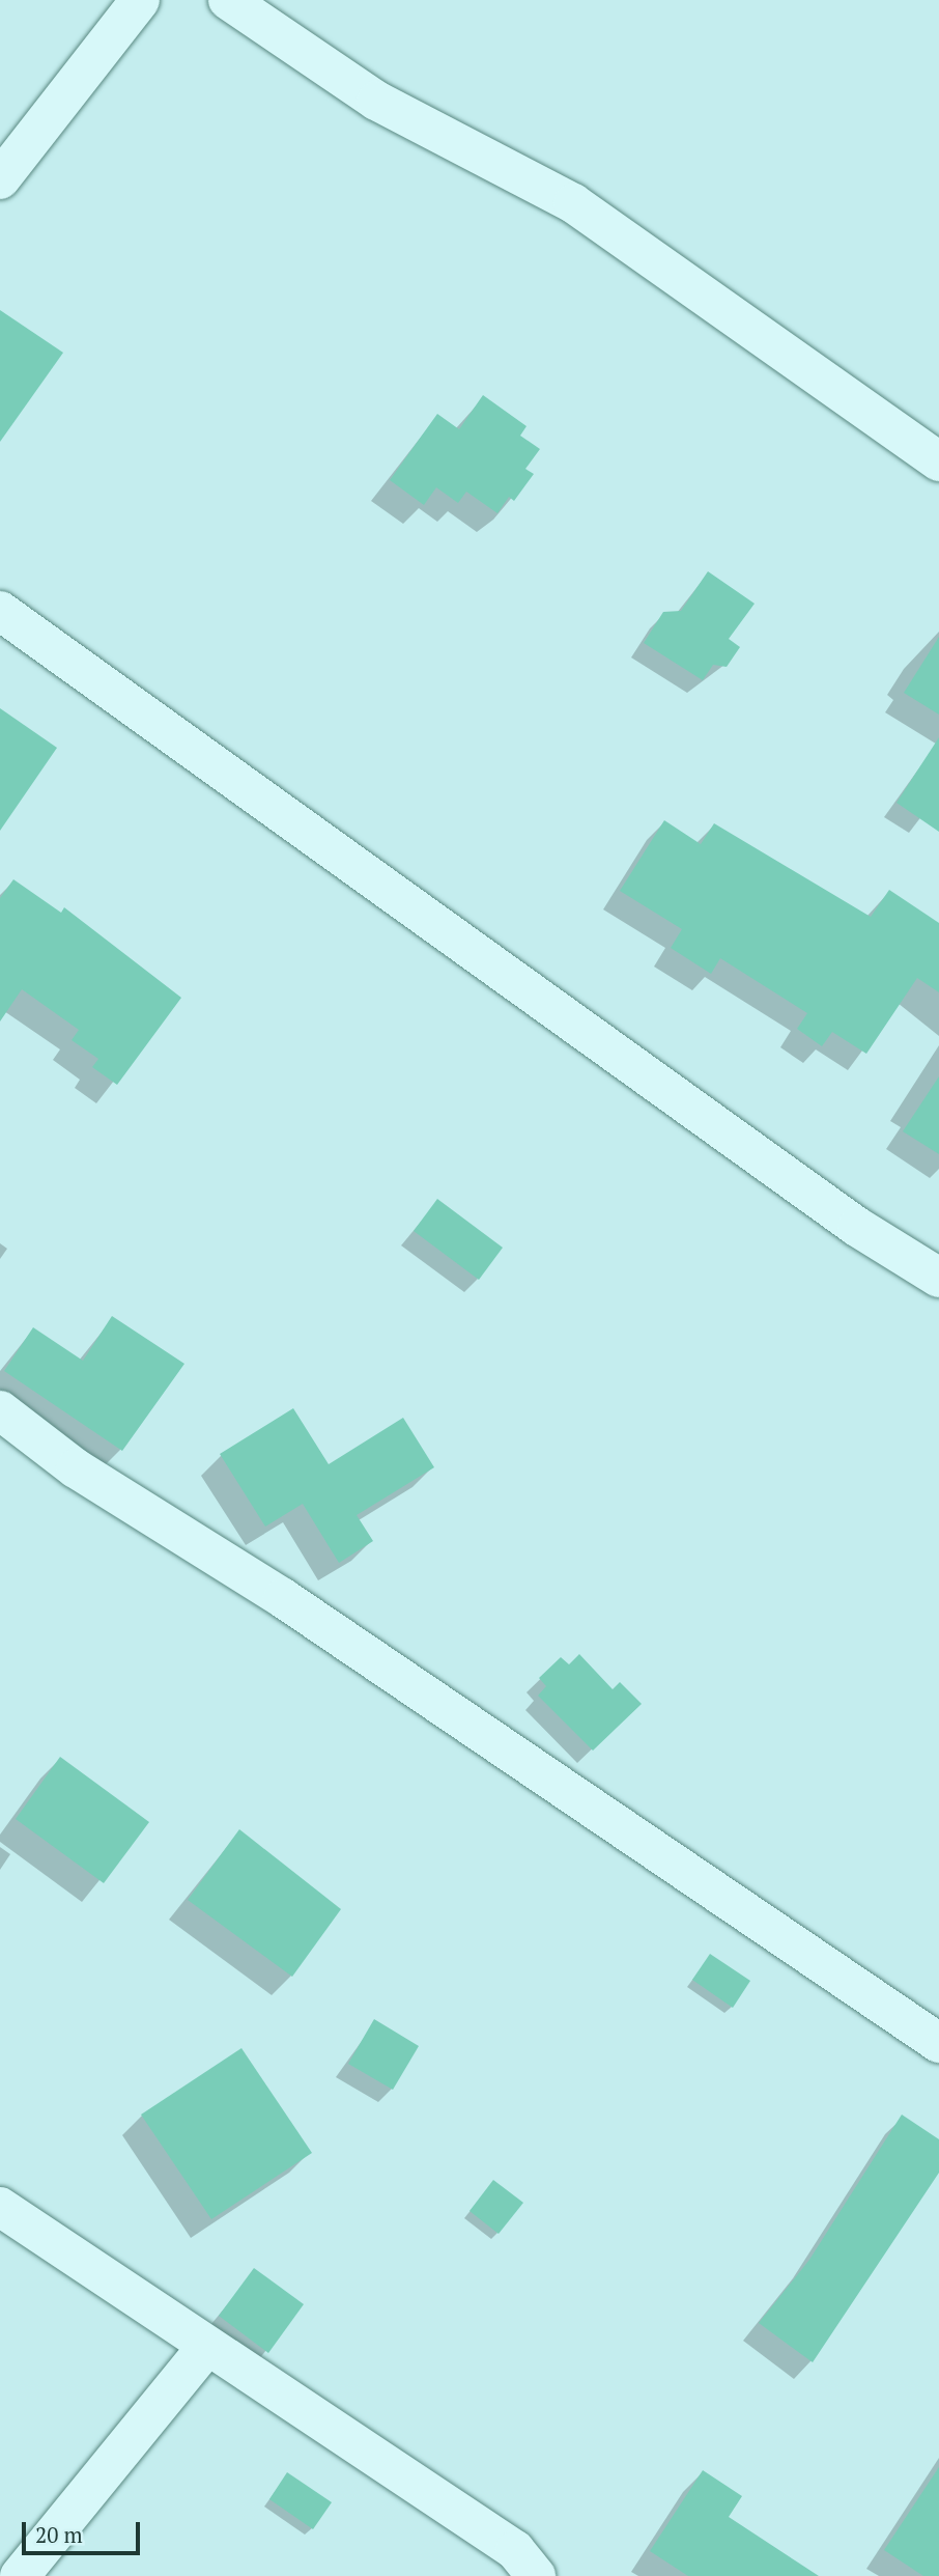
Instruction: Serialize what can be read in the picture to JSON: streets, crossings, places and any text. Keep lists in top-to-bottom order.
{
  "scale_bar": "20 m"
}
